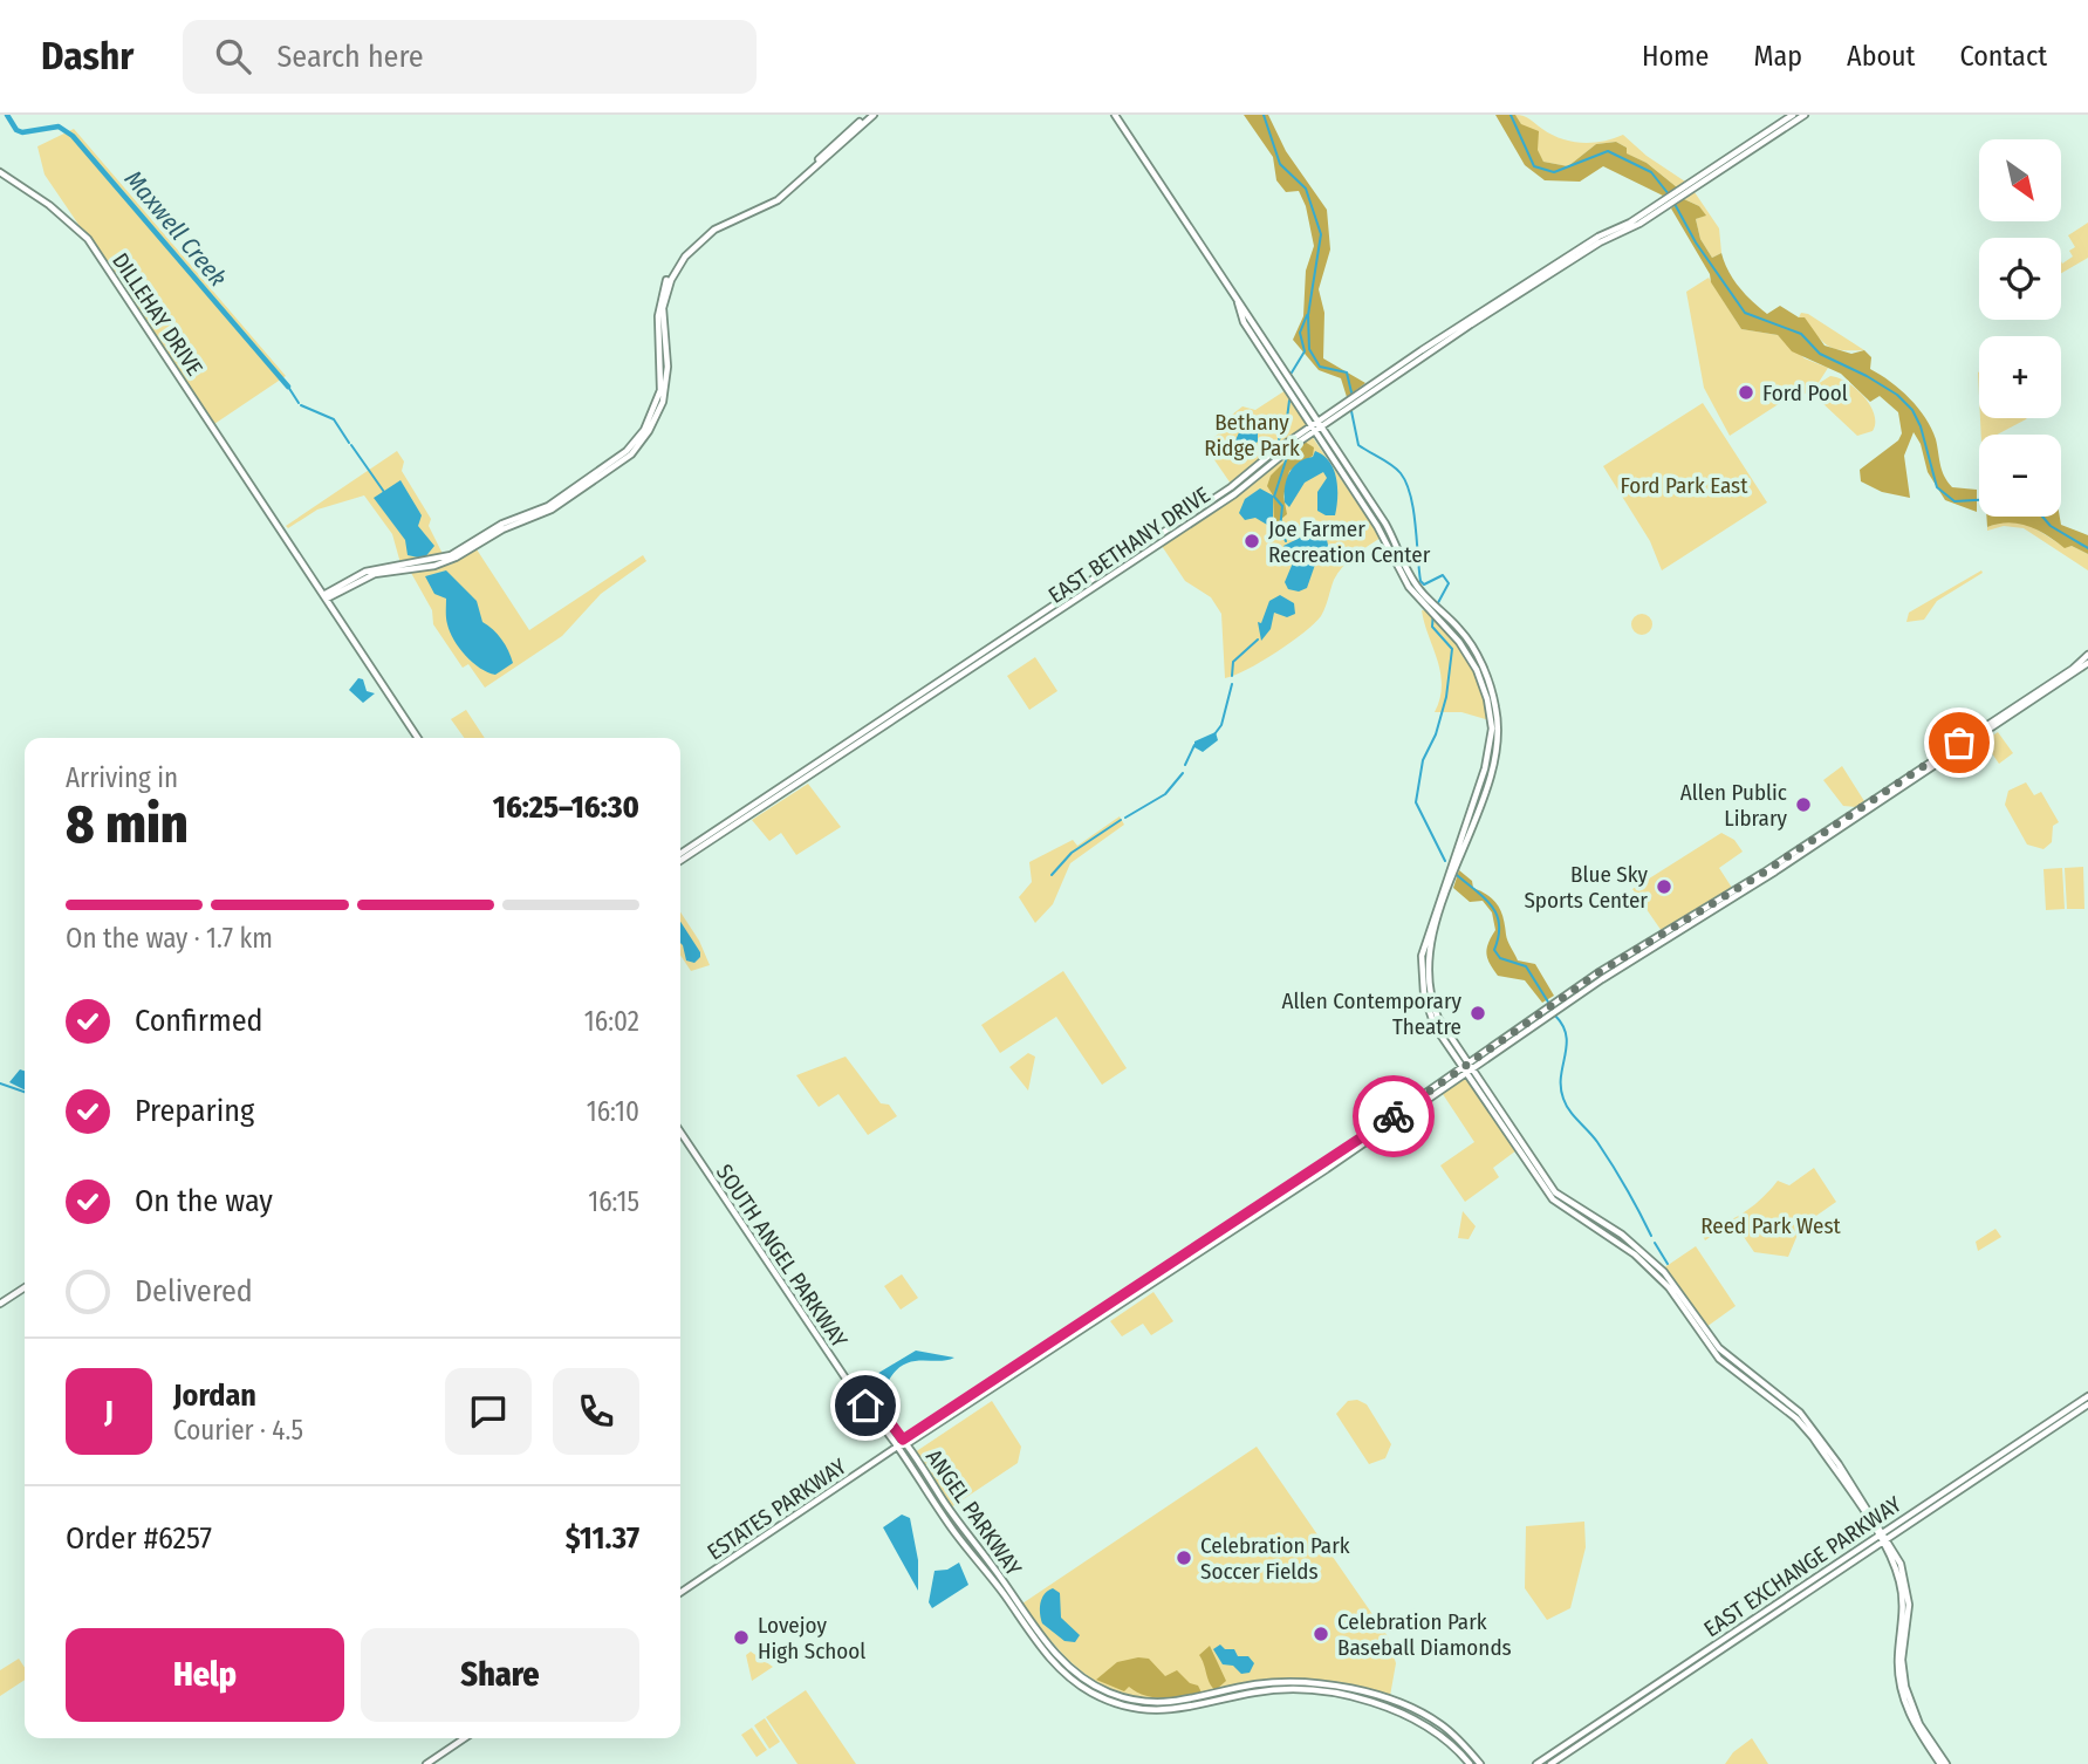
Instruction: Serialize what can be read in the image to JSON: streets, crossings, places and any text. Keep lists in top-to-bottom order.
{
  "streets": {
    "main road": [
      "DILLEHAY DRIVE",
      "EAST BETHANY DRIVE",
      "SOUTH ANGEL PARKWAY",
      "ESTATES PARKWAY",
      "ANGEL PARKWAY",
      "EAST EXCHANGE PARKWAY"
    ]
  },
  "crossings": [
    ["SOUTH ANGEL PARKWAY", "ANGEL PARKWAY"],
    ["ESTATES PARKWAY", "ANGEL PARKWAY"]
  ],
  "water": ["Maxwell Creek"],
  "parks": ["Bethany Ridge Park", "Ford Park East", "Reed Park West"],
  "places": [
    "Ford Pool",
    "Joe Farmer Recreation Center",
    "Allen Public Library",
    "Blue Sky Sports Center",
    "Allen Contemporary Theatre",
    "Celebration Park Soccer Fields",
    "Celebration Park Baseball Diamonds",
    "Lovejoy High School"
  ],
  "north": "bottom right",
  "page": {
    "header": "Dashr",
    "search": "Search here",
    "nav": [
      "Home",
      "Map",
      "About",
      "Contact"
    ],
    "map_buttons": ["+", "−"],
    "heading": ["8 min", "Arriving in", "16:25–16:30"],
    "panel": [
      "Jordan",
      "Courier · 4.5",
      "Order #6257",
      "$11.37"
    ],
    "bar": "On the way · 1.7 km",
    "list": [
      ["Confirmed", "16:02"],
      ["Preparing", "16:10"],
      ["On the way", "16:15"],
      "Delivered"
    ],
    "round": "J",
    "buttons": ["Help", "Share"]
  }
}
